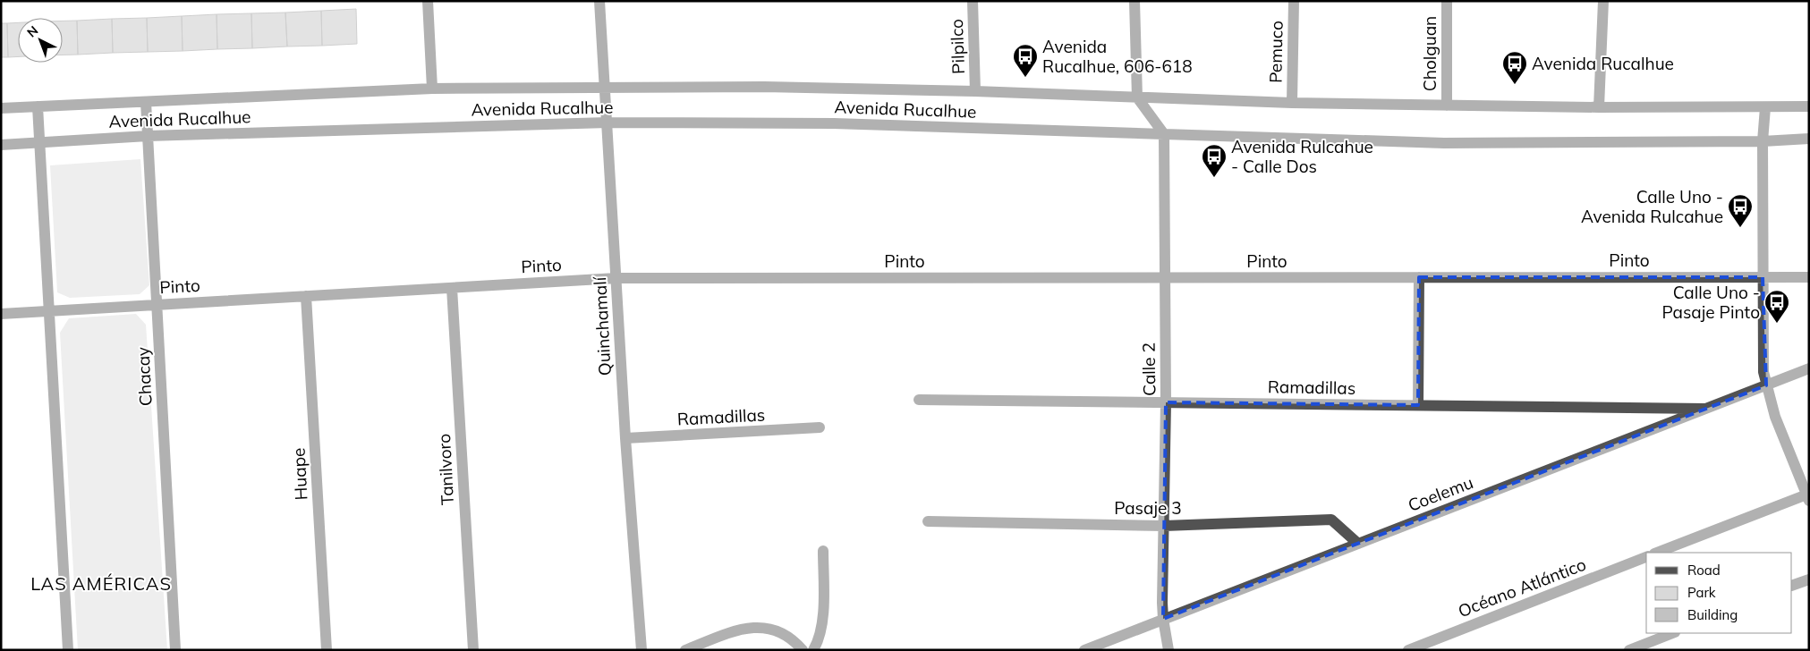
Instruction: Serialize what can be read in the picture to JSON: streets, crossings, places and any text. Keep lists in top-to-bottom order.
{
  "streets": {
    "street": [
      "Pilpilco",
      "Pemuco",
      "Cholguan",
      "Avenida Rucalhue",
      "Pinto",
      "Quinchamalí",
      "Calle 2",
      "Chacay",
      "Ramadillas",
      "Tanilvoro",
      "Huape",
      "Coelemu",
      "Pasaje 3",
      "Océano Atlántico"
    ]
  },
  "crossings": [
    ["Pilpilco", "Avenida Rucalhue"],
    ["Pemuco", "Avenida Rucalhue"],
    ["Cholguan", "Avenida Rucalhue"],
    ["Avenida Rucalhue", "Quinchamalí"],
    ["Avenida Rucalhue", "Calle 2"],
    ["Avenida Rucalhue", "Chacay"],
    ["Pinto", "Quinchamalí"],
    ["Pinto", "Calle 2"],
    ["Pinto", "Chacay"],
    ["Pinto", "Tanilvoro"],
    ["Pinto", "Huape"],
    ["Quinchamalí", "Ramadillas"],
    ["Calle 2", "Ramadillas"],
    ["Calle 2", "Coelemu"],
    ["Calle 2", "Pasaje 3"],
    ["Ramadillas", "Coelemu"],
    ["Coelemu", "Pasaje 3"]
  ],
  "districts": ["LAS AMÉRICAS"],
  "places": {
    "bus stop": [
      "Avenida Rucalhue, 606-618",
      "Avenida Rucalhue",
      "Avenida Rulcahue - Calle Dos",
      "Calle Uno - Avenida Rulcahue",
      "Calle Uno - Pasaje Pinto"
    ]
  },
  "legend": ["Road", "Park", "Building"],
  "north": "top left"
}
